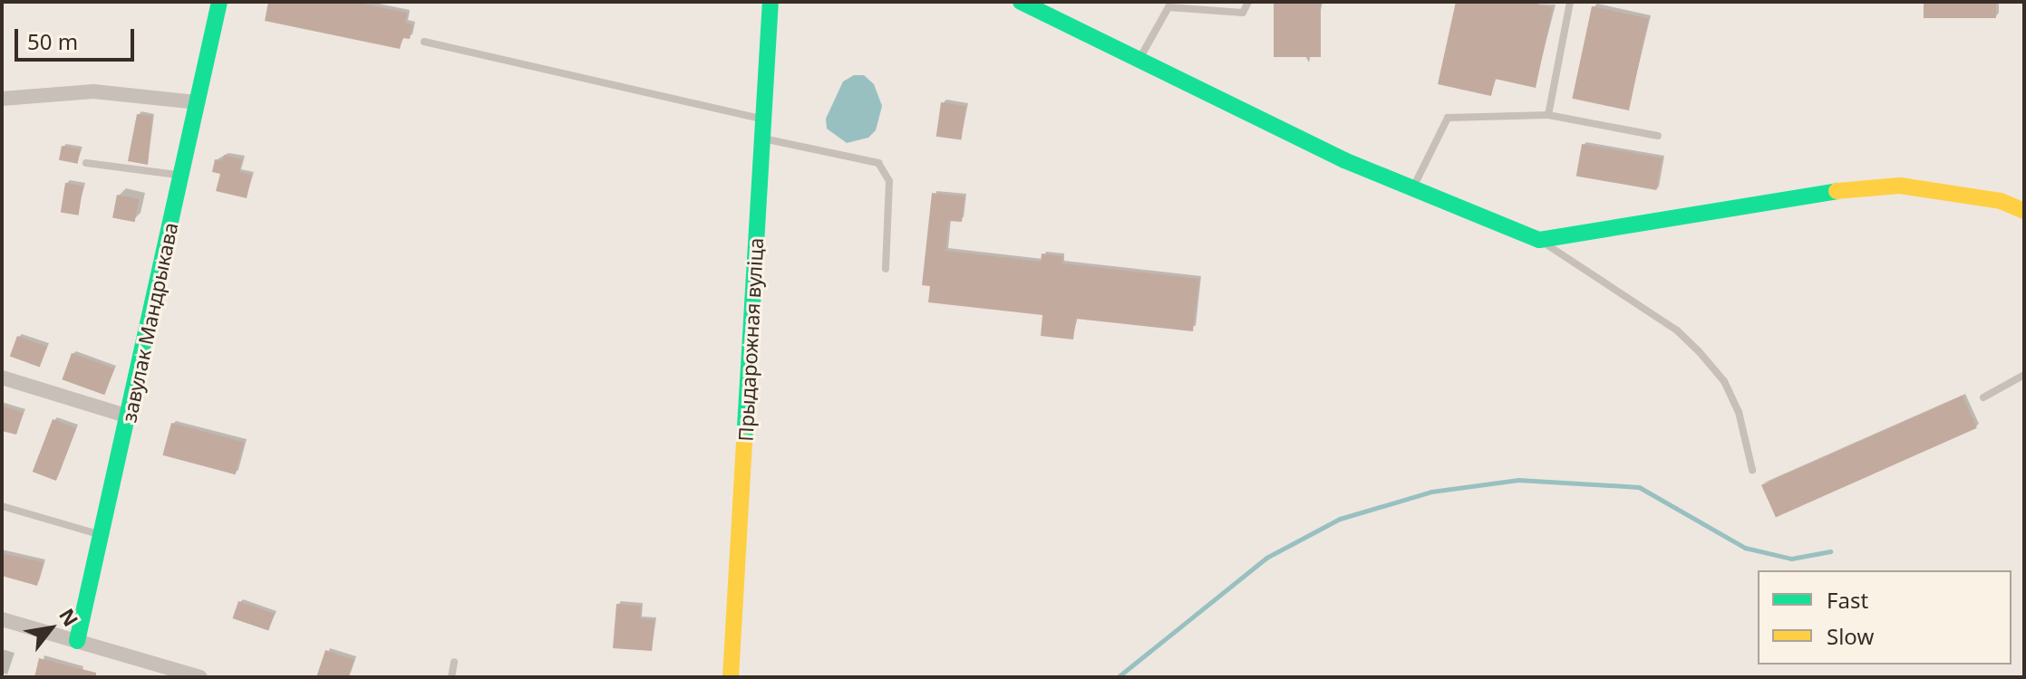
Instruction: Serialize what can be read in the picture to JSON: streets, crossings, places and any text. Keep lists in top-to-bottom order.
{
  "streets": {
    "street": ["завулак Мандрыкава", "Прыдарожная вуліца"]
  },
  "legend": ["Fast", "Slow"],
  "scale_bar": "50 m",
  "north": "top right"
}
